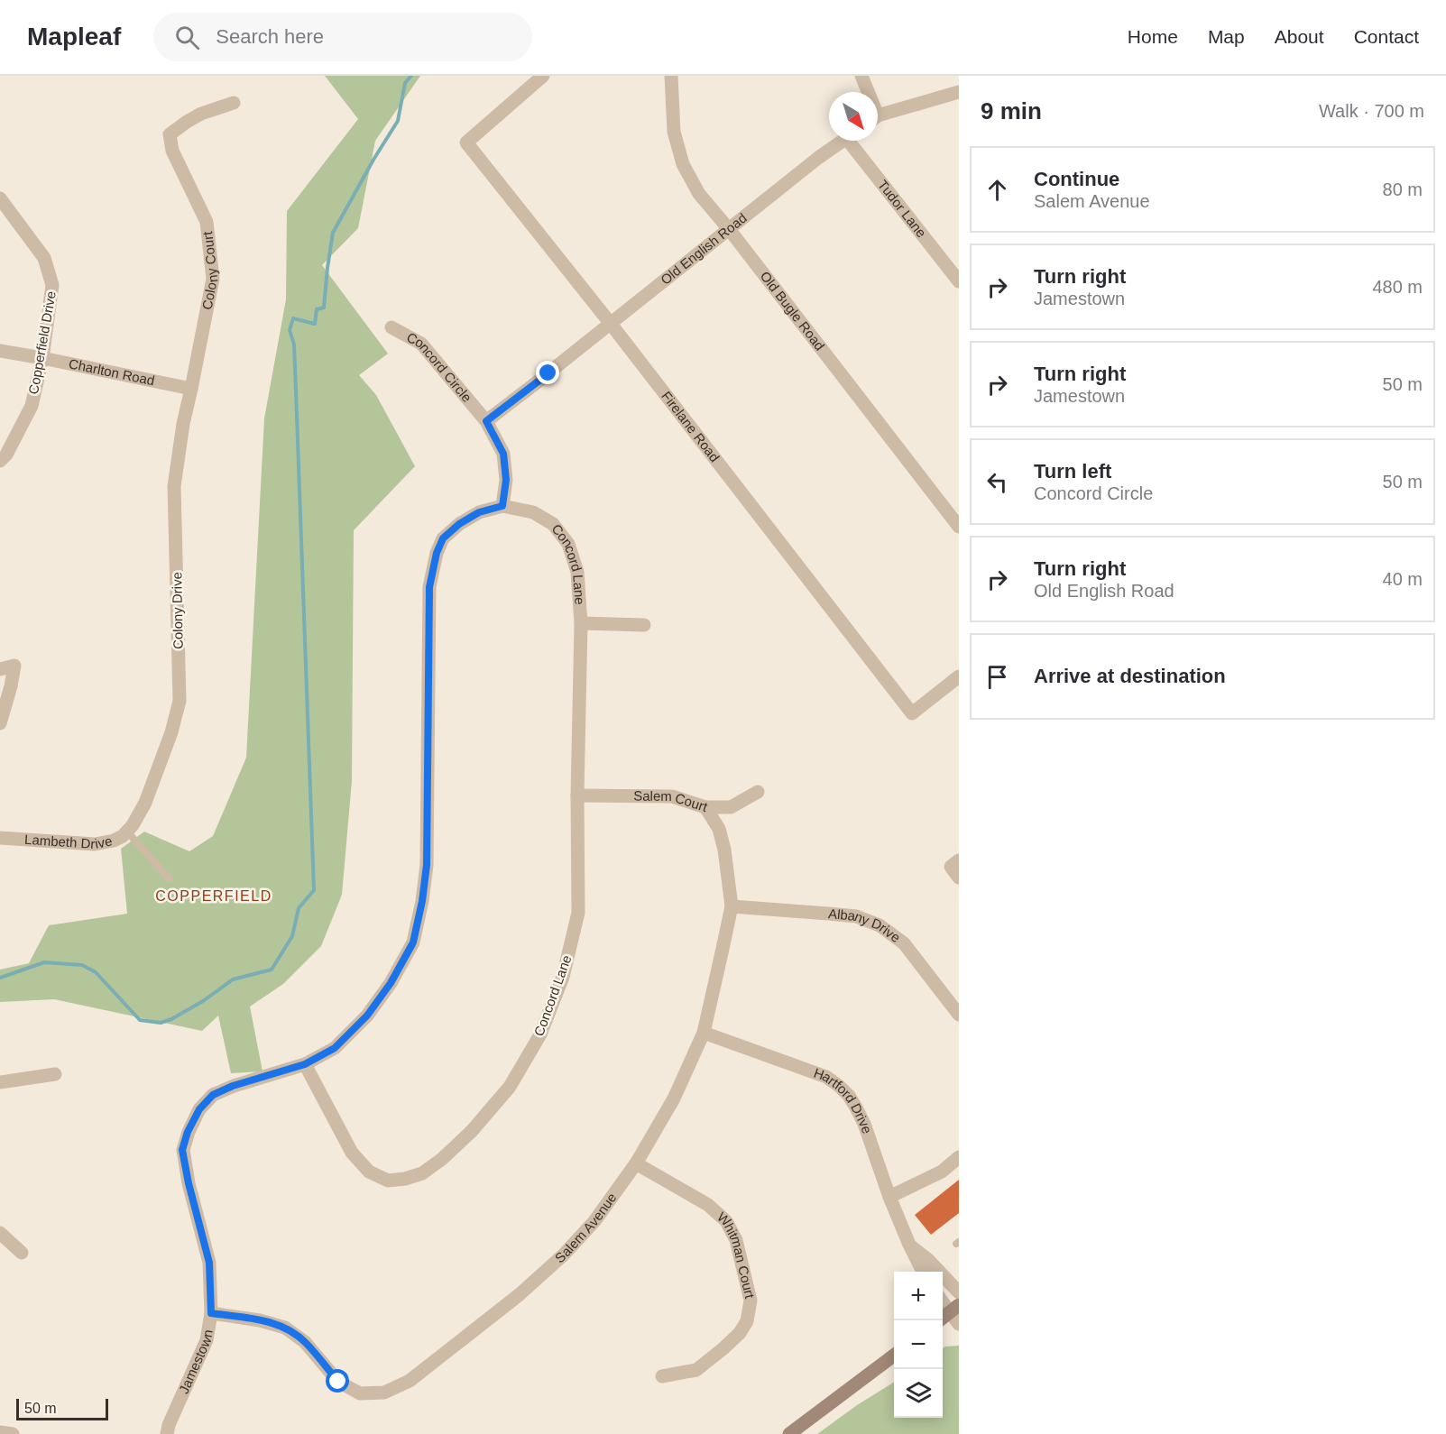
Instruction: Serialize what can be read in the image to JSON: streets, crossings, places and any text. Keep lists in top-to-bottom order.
{
  "streets": {
    "street": [
      "Tudor Lane",
      "Old English Road",
      "Colony Court",
      "Old Bugle Road",
      "Copperfield Drive",
      "Concord Circle",
      "Charlton Road",
      "Firelane Road",
      "Concord Lane",
      "Colony Drive",
      "Salem Court",
      "Lambeth Drive",
      "Albany Drive",
      "Hartford Drive",
      "Salem Avenue",
      "Whitman Court",
      "Jamestown"
    ]
  },
  "crossings": [
    ["Old English Road", "Old Bugle Road"],
    ["Old English Road", "Concord Circle"],
    ["Old English Road", "Firelane Road"],
    ["Colony Court", "Charlton Road"],
    ["Colony Court", "Colony Drive"],
    ["Copperfield Drive", "Charlton Road"],
    ["Concord Circle", "Concord Lane"],
    ["Concord Circle", "Jamestown"],
    ["Charlton Road", "Colony Drive"],
    ["Concord Lane", "Salem Court"],
    ["Concord Lane", "Jamestown"],
    ["Colony Drive", "Lambeth Drive"],
    ["Salem Court", "Salem Avenue"],
    ["Albany Drive", "Salem Avenue"],
    ["Hartford Drive", "Salem Avenue"],
    ["Salem Avenue", "Whitman Court"],
    ["Salem Avenue", "Jamestown"]
  ],
  "districts": ["COPPERFIELD"],
  "scale_bar": "50 m",
  "north": "bottom right",
  "page": {
    "header": "Mapleaf",
    "search": "Search here",
    "nav": [
      "Home",
      "Map",
      "About",
      "Contact"
    ],
    "heading": ["9 min", "Walk · 700 m"],
    "list": [
      ["Continue", "Salem Avenue", "80 m"],
      ["Turn right", "Jamestown", "480 m"],
      ["Turn right", "Jamestown", "50 m"],
      ["Turn left", "Concord Circle", "50 m"],
      ["Turn right", "Old English Road", "40 m"],
      "Arrive at destination"
    ],
    "map_buttons": ["+", "−"],
    "scale": "50 m"
  }
}
